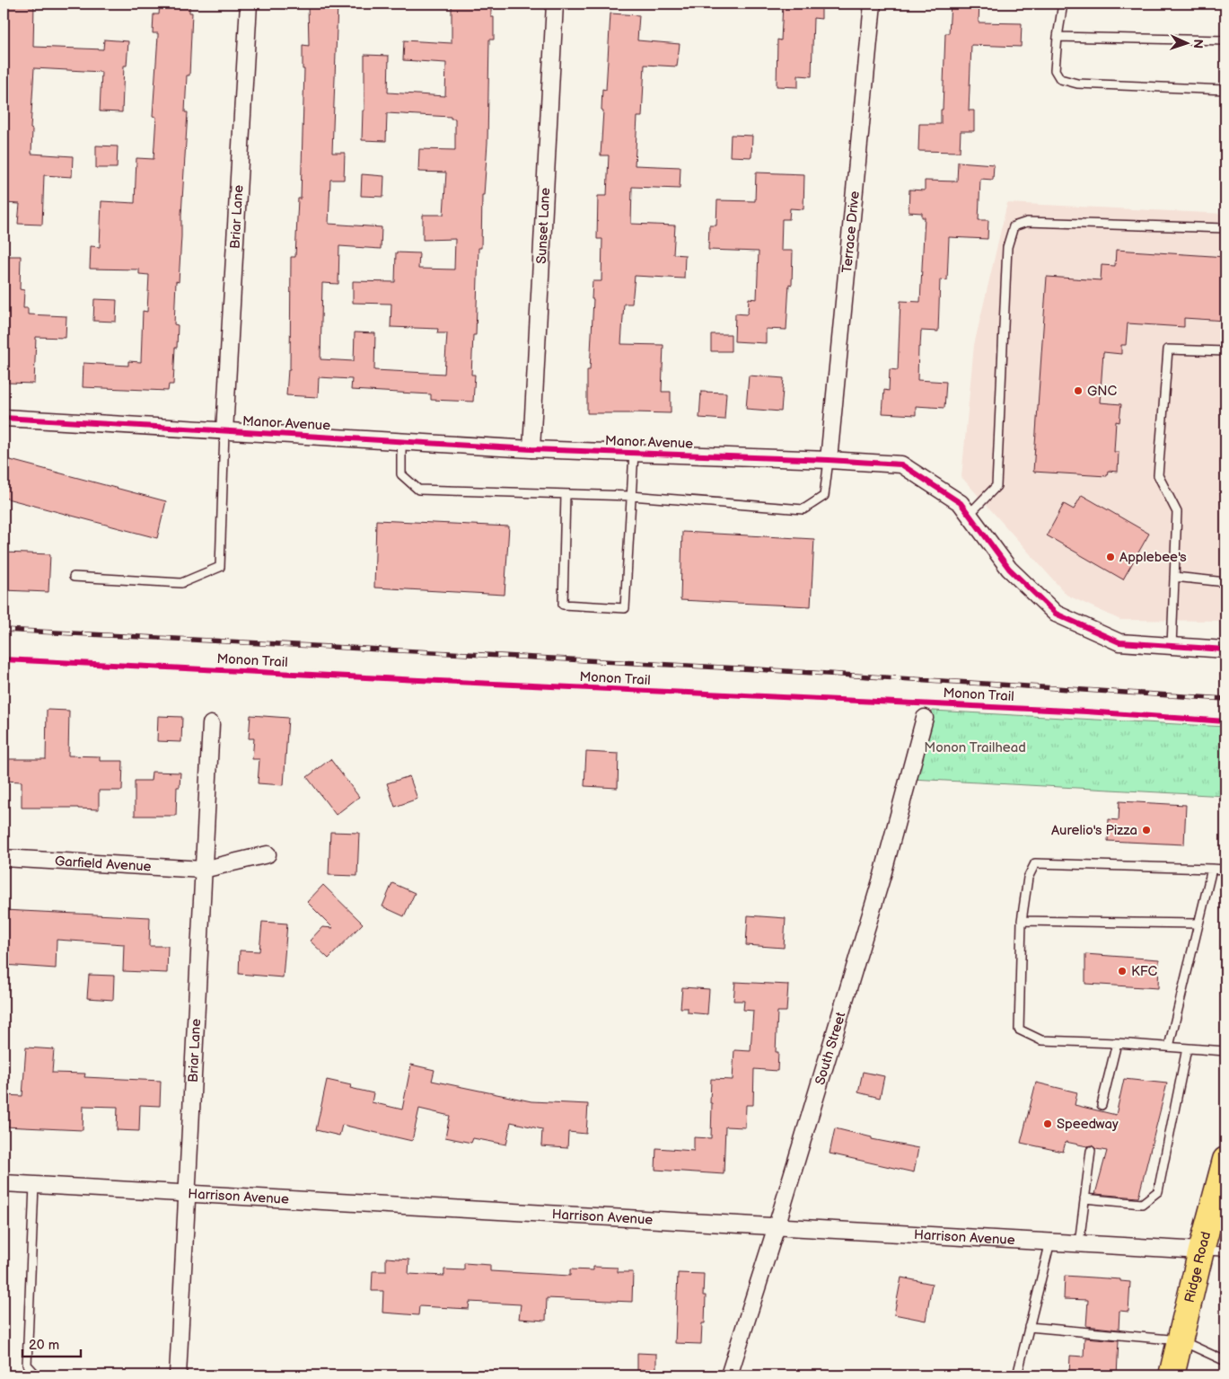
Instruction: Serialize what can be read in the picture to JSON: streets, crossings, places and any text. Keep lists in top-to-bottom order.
{
  "streets": {
    "main road": ["Ridge Road"],
    "street": [
      "Briar Lane",
      "Sunset Lane",
      "Terrace Drive",
      "Manor Avenue",
      "Garfield Avenue",
      "South Street",
      "Harrison Avenue"
    ],
    "cycle path": ["Monon Trail"]
  },
  "crossings": [
    ["Briar Lane", "Manor Avenue"],
    ["Briar Lane", "Garfield Avenue"],
    ["Briar Lane", "Harrison Avenue"],
    ["Sunset Lane", "Manor Avenue"],
    ["Terrace Drive", "Manor Avenue"],
    ["South Street", "Harrison Avenue"],
    ["Harrison Avenue", "Ridge Road"]
  ],
  "parks": ["Monon Trailhead"],
  "places": [
    "GNC",
    "Applebee's",
    "Aurelio's Pizza",
    "KFC",
    "Speedway"
  ],
  "scale_bar": "20 m",
  "north": "right"
}
